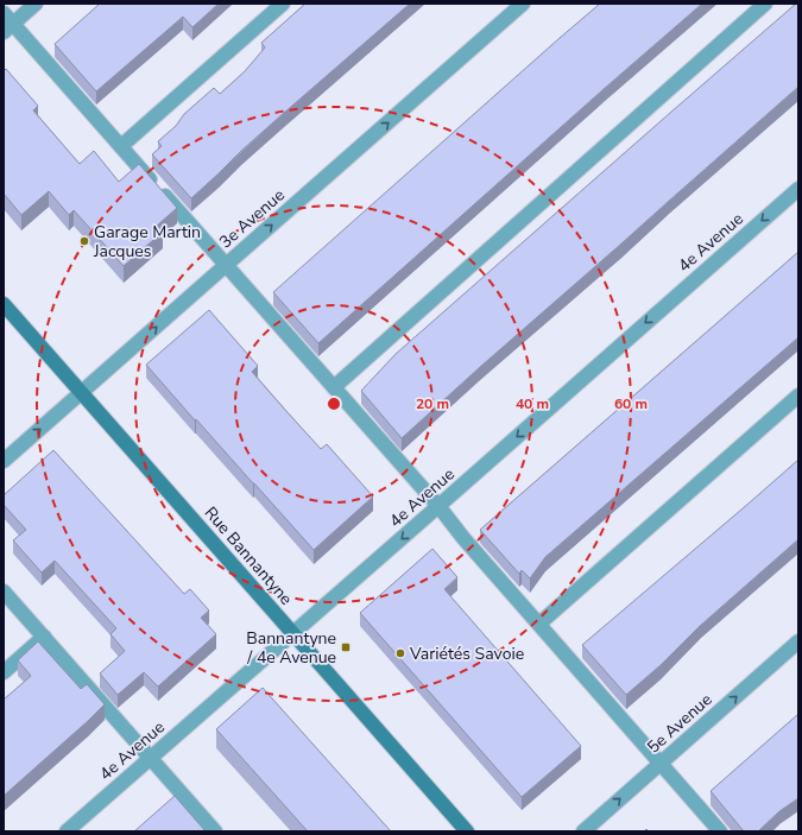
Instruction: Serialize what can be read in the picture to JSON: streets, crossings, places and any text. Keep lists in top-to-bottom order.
{
  "streets": {
    "street": [
      "3e Avenue",
      "4e Avenue",
      "Rue Bannantyne",
      "5e Avenue"
    ]
  },
  "crossings": [
    ["3e Avenue", "Rue Bannantyne"],
    ["4e Avenue", "Rue Bannantyne"]
  ],
  "one_way": ["3e Avenue", "4e Avenue", "5e Avenue"],
  "places": {
    "other": ["Garage Martin Jacques", "Variétés Savoie"],
    "transit": ["Bannantyne / 4e Avenue"]
  },
  "rings": ["20 m", "40 m", "60 m"]
}
